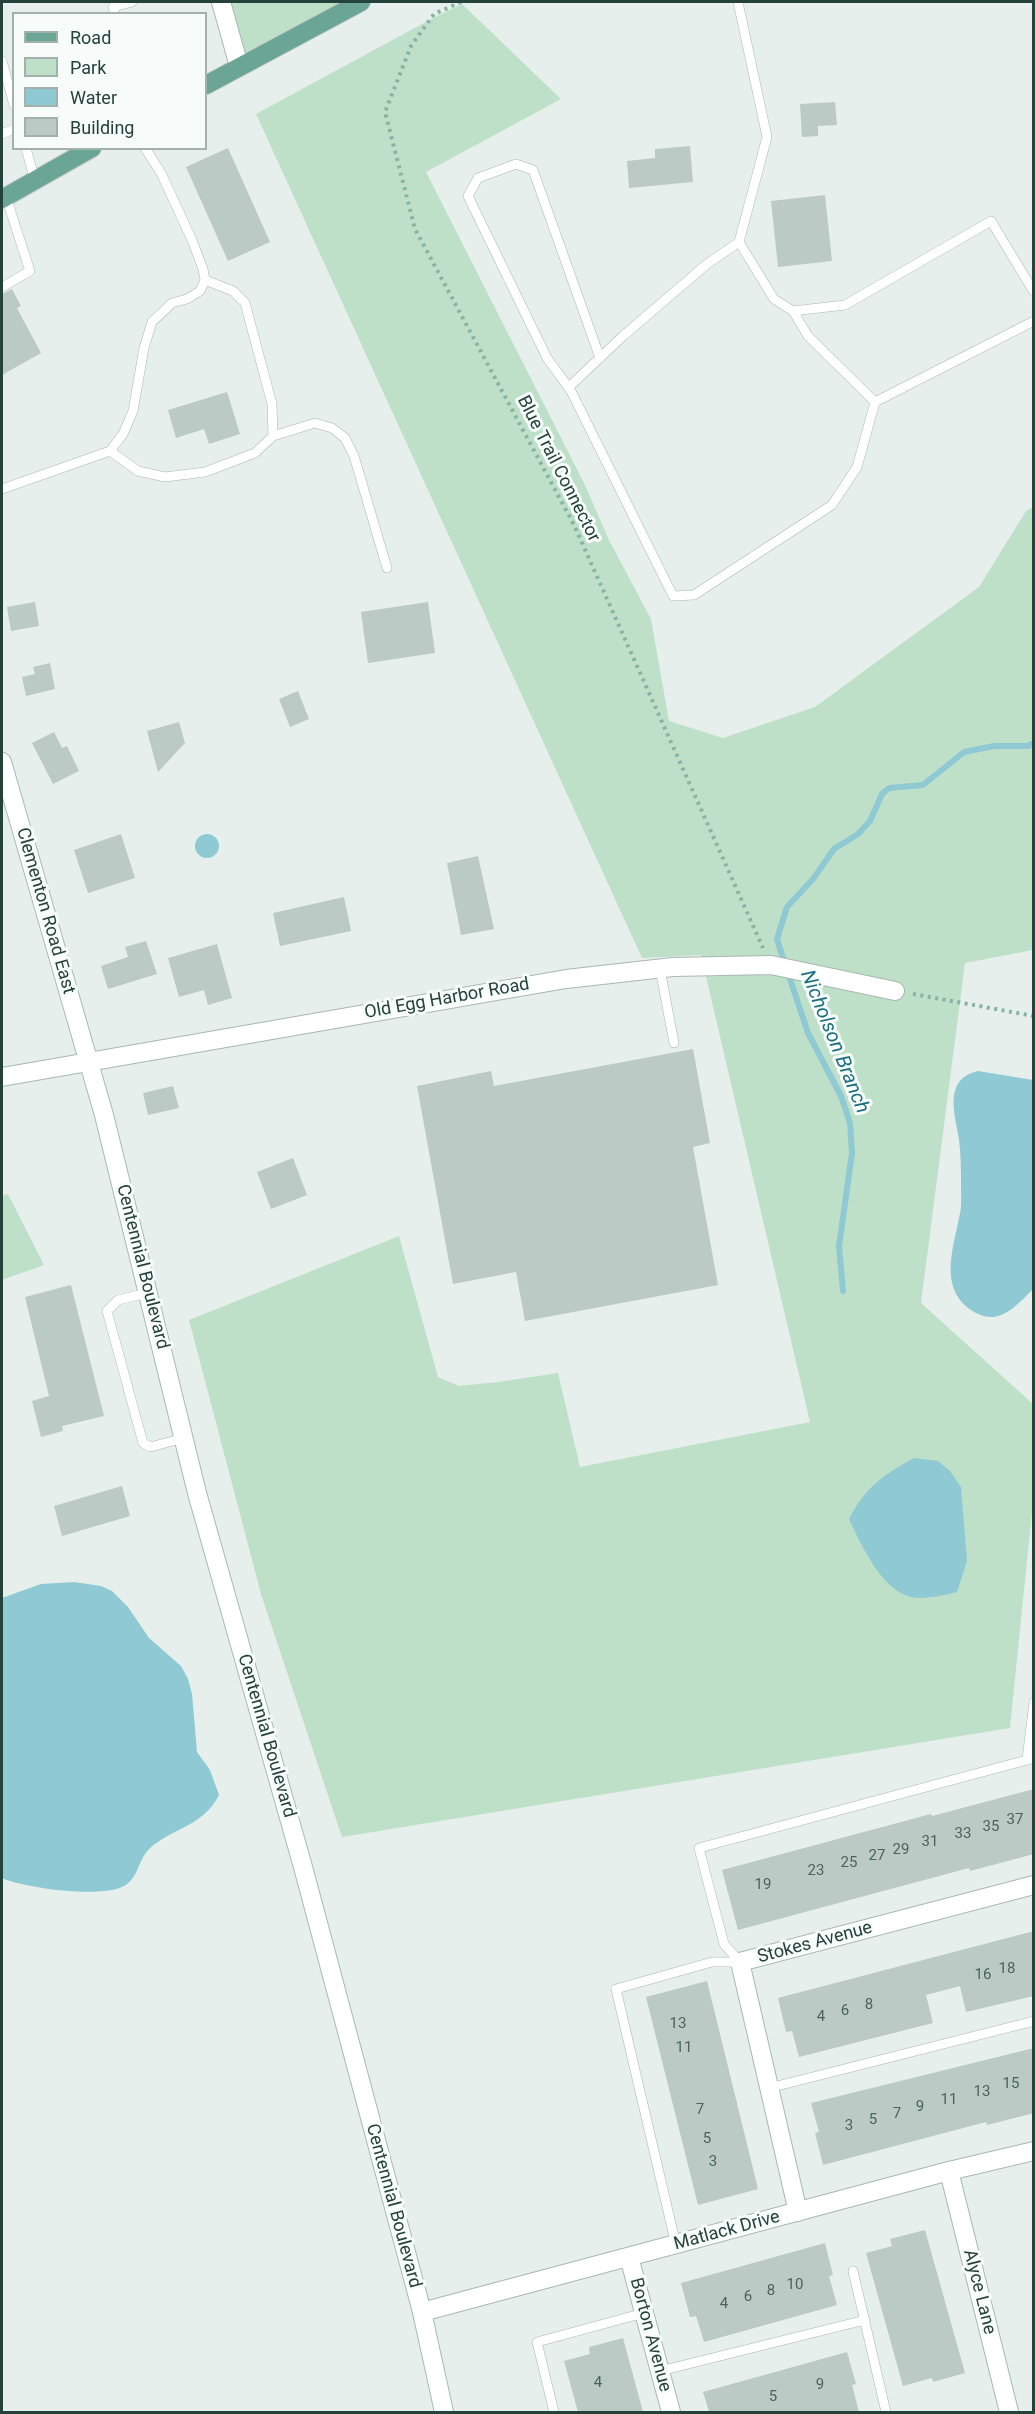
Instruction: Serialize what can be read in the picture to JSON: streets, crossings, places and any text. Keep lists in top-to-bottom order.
{
  "streets": {
    "street": [
      "Clementon Road East",
      "Old Egg Harbor Road",
      "Centennial Boulevard",
      "Stokes Avenue",
      "Matlack Drive",
      "Alyce Lane",
      "Borton Avenue"
    ],
    "path": ["Blue Trail Connector"]
  },
  "crossings": [
    ["Blue Trail Connector", "Old Egg Harbor Road"],
    ["Clementon Road East", "Old Egg Harbor Road"],
    ["Clementon Road East", "Centennial Boulevard"],
    ["Old Egg Harbor Road", "Centennial Boulevard"],
    ["Centennial Boulevard", "Matlack Drive"],
    ["Stokes Avenue", "Matlack Drive"],
    ["Matlack Drive", "Alyce Lane"],
    ["Matlack Drive", "Borton Avenue"]
  ],
  "water": ["Nicholson Branch"],
  "house_numbers": [
    "37",
    "35",
    "33",
    "31",
    "29",
    "27",
    "25",
    "23",
    "19",
    "18",
    "16",
    "8",
    "6",
    "4",
    "13",
    "11",
    "15",
    "13",
    "11",
    "9",
    "7",
    "7",
    "5",
    "3",
    "5",
    "3",
    "10",
    "8",
    "6",
    "4",
    "4",
    "9",
    "5"
  ],
  "legend": [
    "Road",
    "Park",
    "Water",
    "Building"
  ]
}
